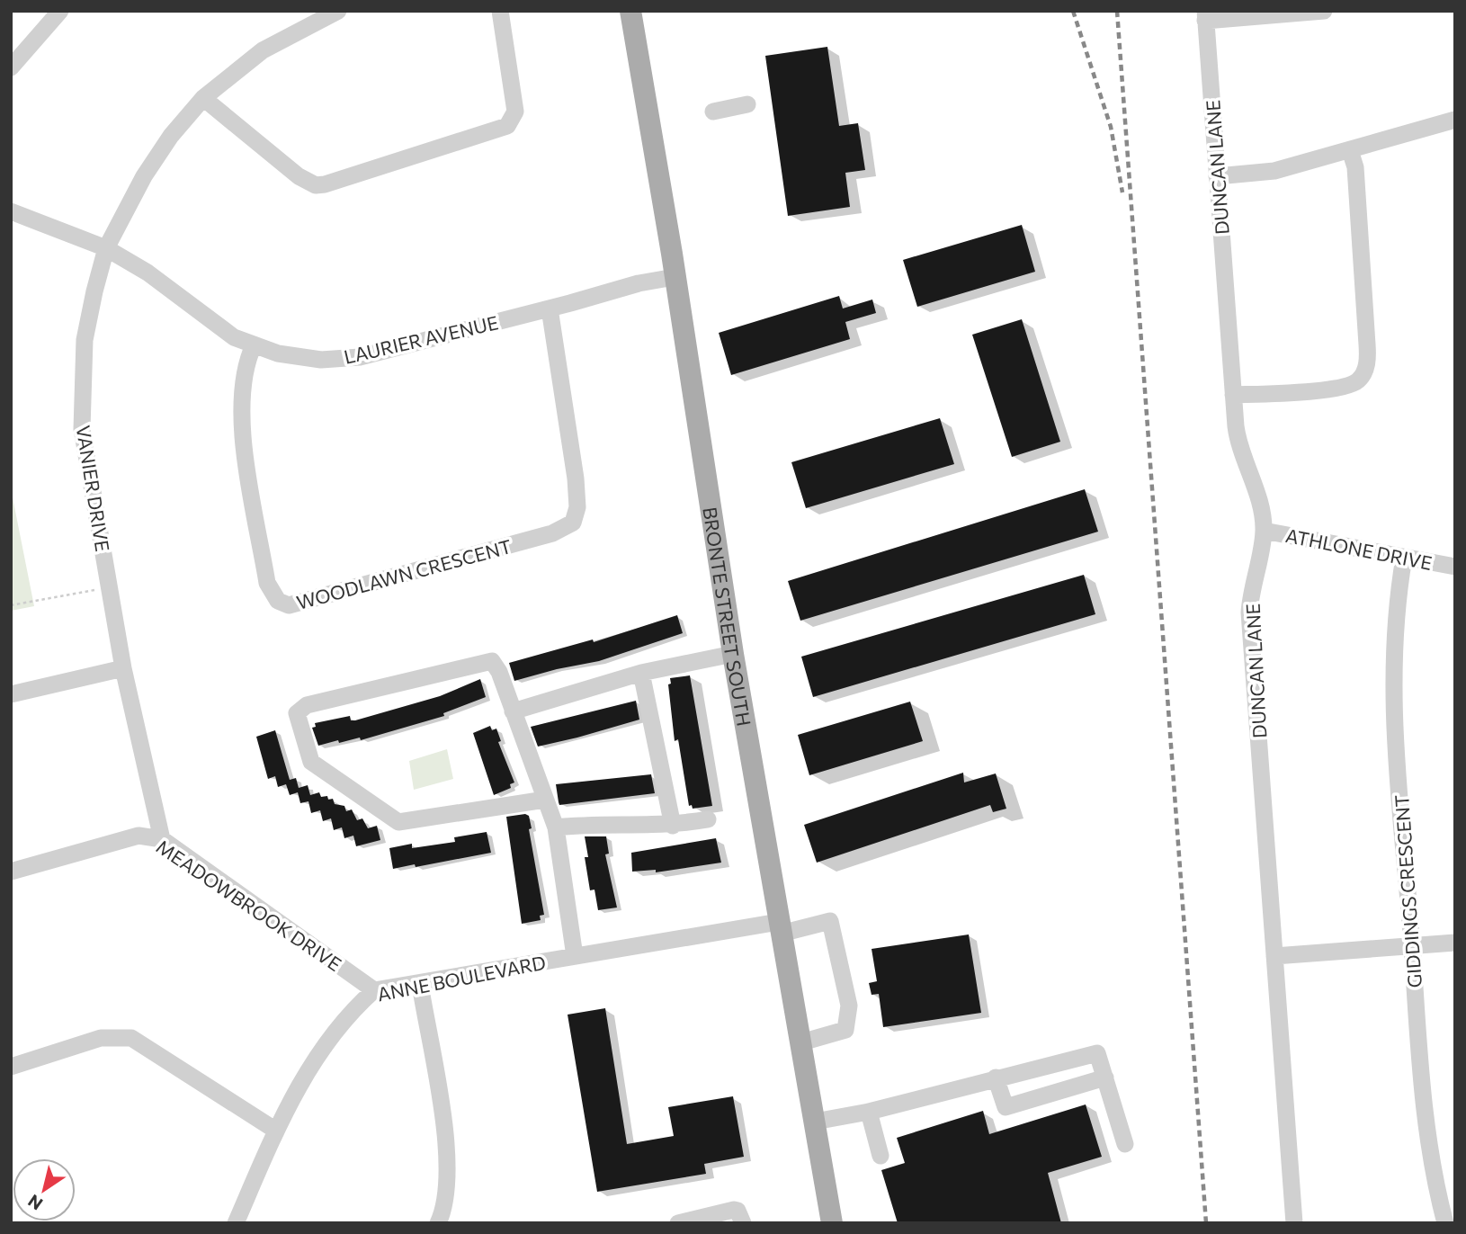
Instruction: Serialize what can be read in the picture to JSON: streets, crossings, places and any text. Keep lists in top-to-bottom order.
{
  "streets": {
    "main road": ["BRONTE STREET SOUTH"],
    "street": [
      "DUNCAN LANE",
      "LAURIER AVENUE",
      "VANIER DRIVE",
      "ATHLONE DRIVE",
      "WOODLAWN CRESCENT",
      "GIDDINGS CRESCENT",
      "MEADOWBROOK DRIVE",
      "ANNE BOULEVARD"
    ]
  },
  "crossings": [
    ["DUNCAN LANE", "ATHLONE DRIVE"],
    ["LAURIER AVENUE", "VANIER DRIVE"],
    ["LAURIER AVENUE", "WOODLAWN CRESCENT"],
    ["LAURIER AVENUE", "BRONTE STREET SOUTH"],
    ["VANIER DRIVE", "MEADOWBROOK DRIVE"],
    ["ATHLONE DRIVE", "GIDDINGS CRESCENT"],
    ["BRONTE STREET SOUTH", "ANNE BOULEVARD"],
    ["MEADOWBROOK DRIVE", "ANNE BOULEVARD"]
  ],
  "north": "bottom left"
}
